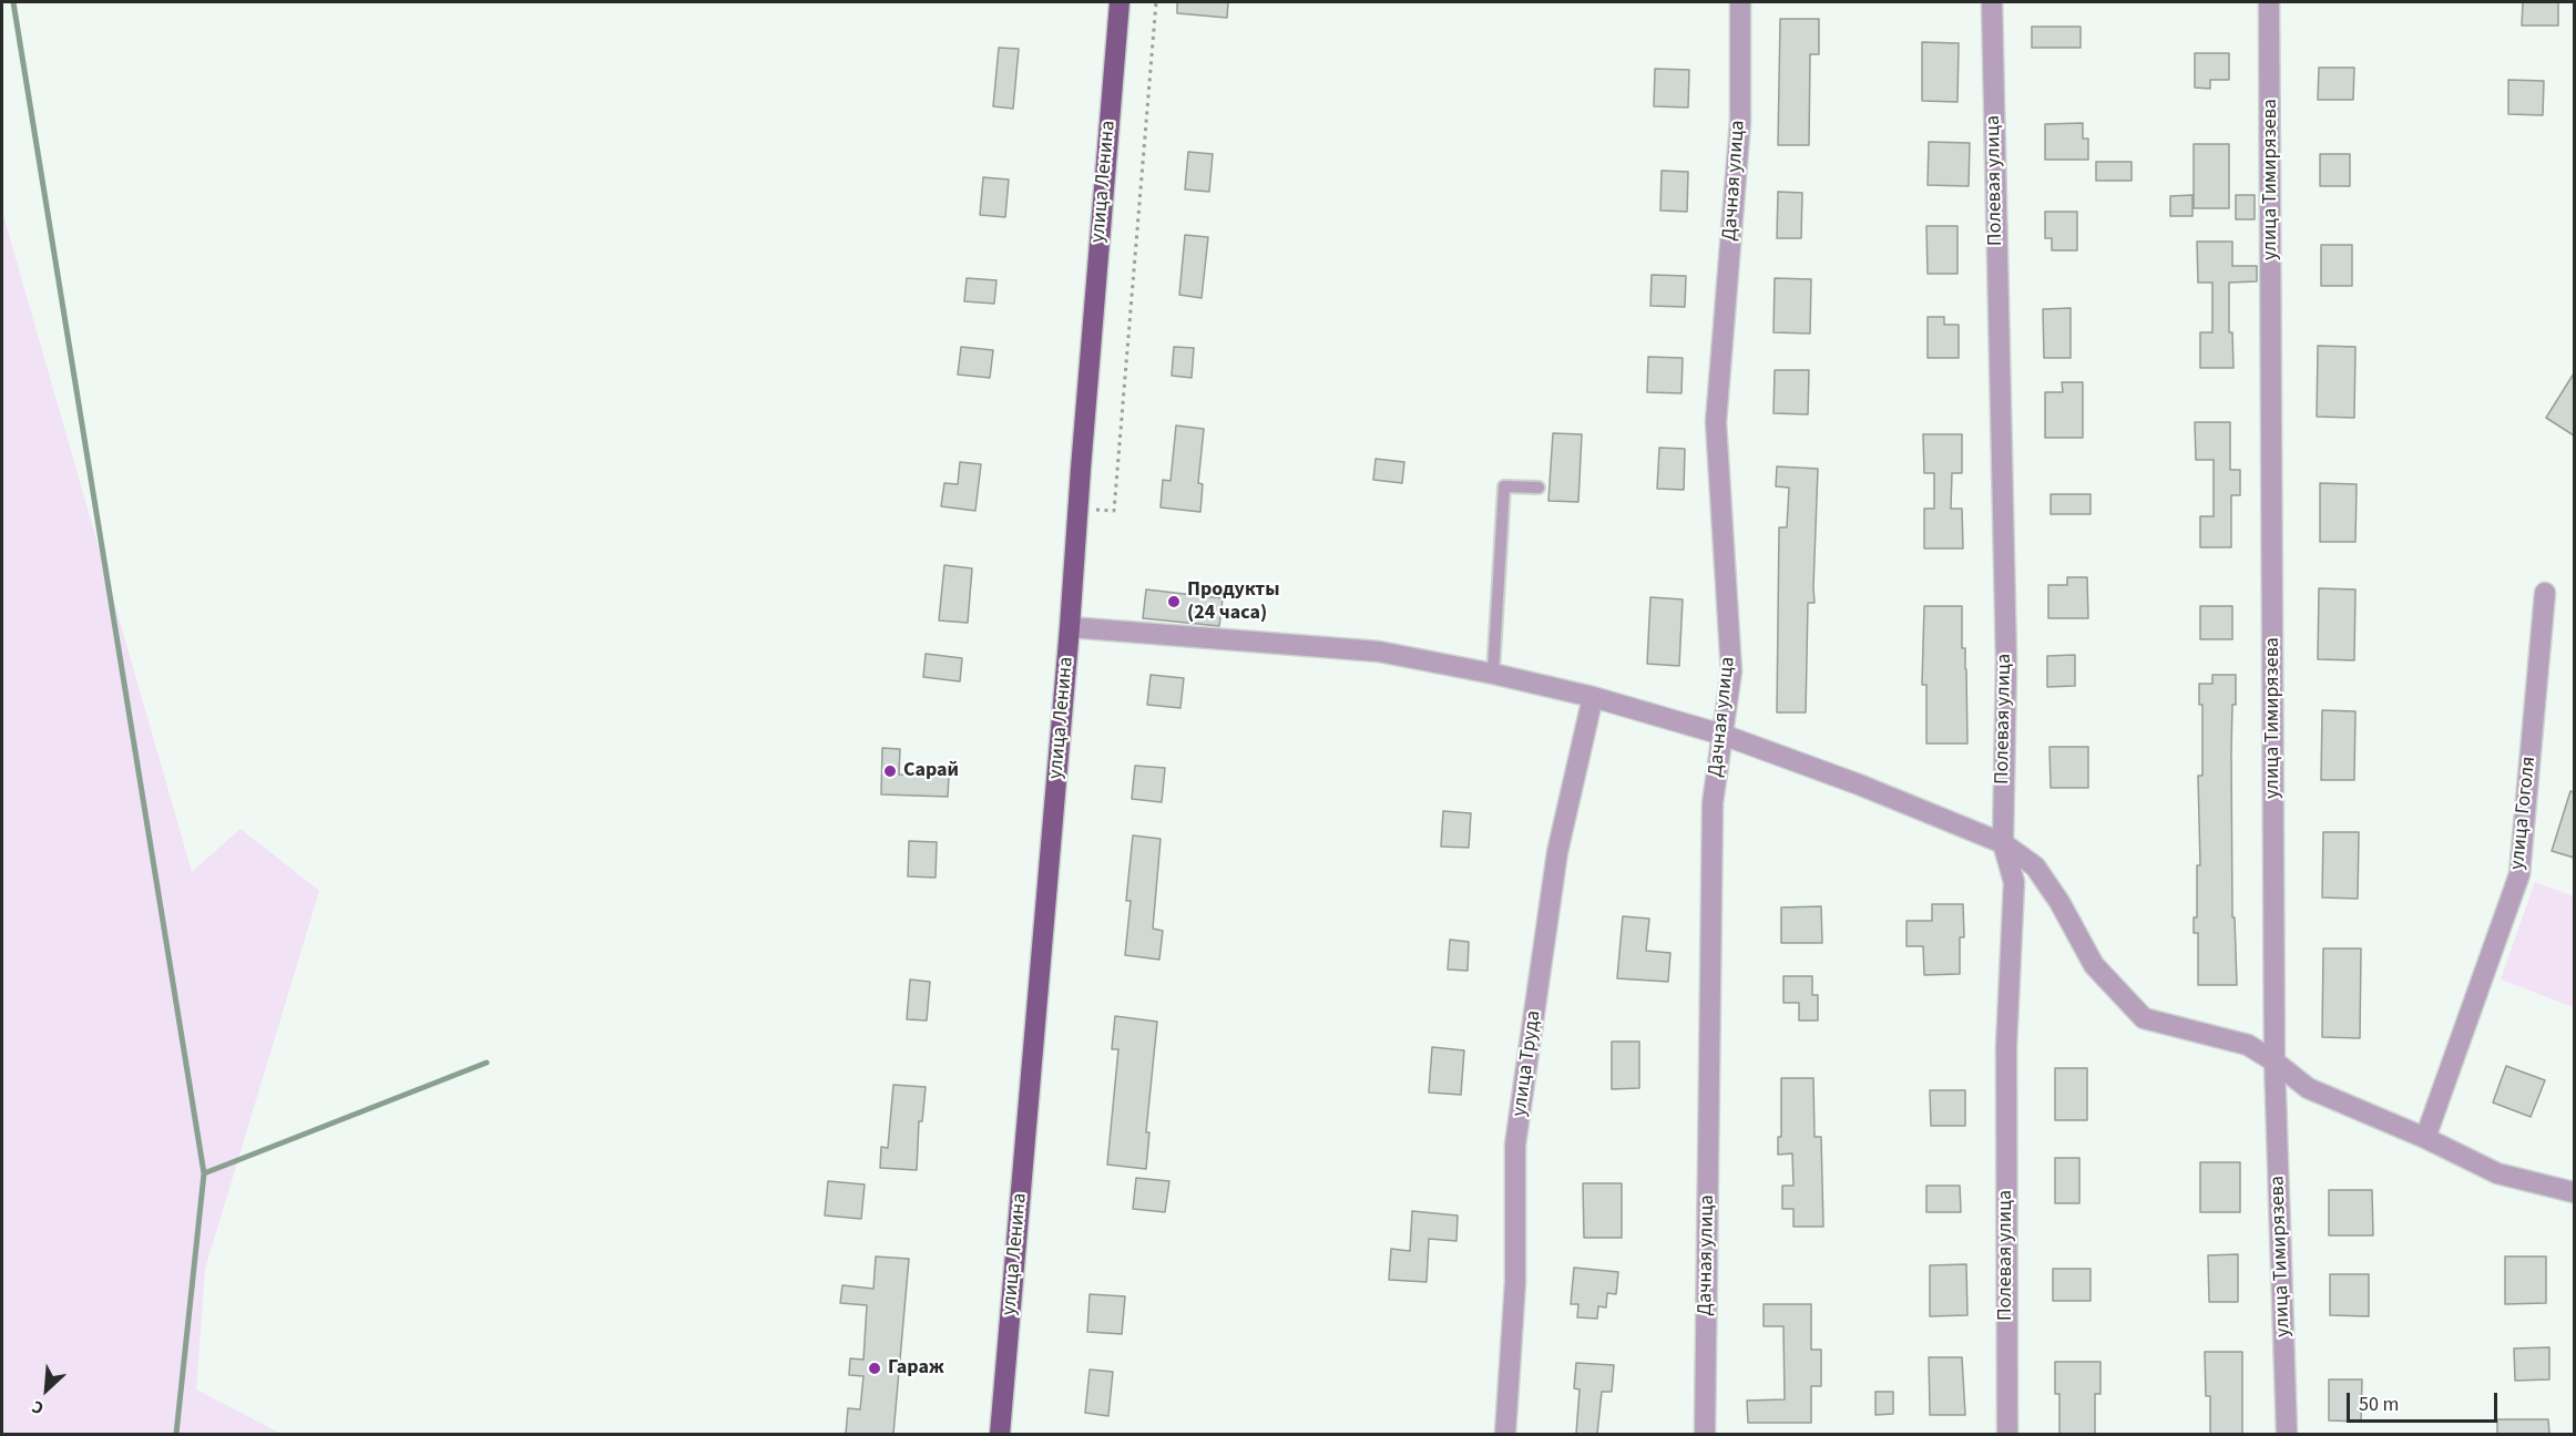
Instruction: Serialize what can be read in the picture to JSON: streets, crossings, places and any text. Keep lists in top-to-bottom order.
{
  "streets": {
    "main road": ["улица Ленина"],
    "street": [
      "улица Тимирязева",
      "Дачная улица",
      "Полевая улица",
      "улица Гоголя",
      "улица Труда"
    ]
  },
  "places": ["Продукты (24 часа)", "Сарай", "Гараж"],
  "scale_bar": "50 m",
  "north": "bottom left"
}
